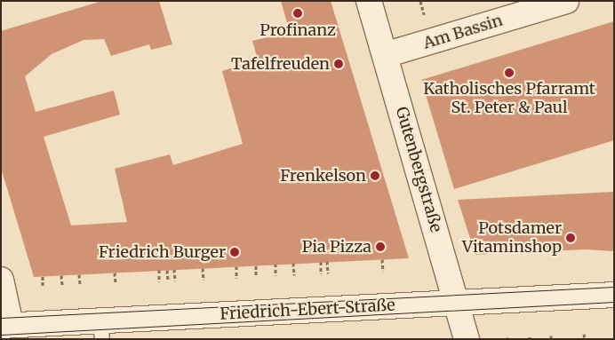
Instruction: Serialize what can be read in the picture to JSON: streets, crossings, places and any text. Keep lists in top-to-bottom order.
{
  "streets": {
    "street": ["Am Bassin", "Gutenbergstraße", "Friedrich-Ebert-Straße"]
  },
  "crossings": [
    ["Am Bassin", "Gutenbergstraße"],
    ["Gutenbergstraße", "Friedrich-Ebert-Straße"]
  ],
  "places": [
    "Profinanz",
    "Tafelfreuden",
    "Katholisches Pfarramt St. Peter & Paul",
    "Frenkelson",
    "Potsdamer Vitaminshop",
    "Pia Pizza",
    "Friedrich Burger"
  ]
}
